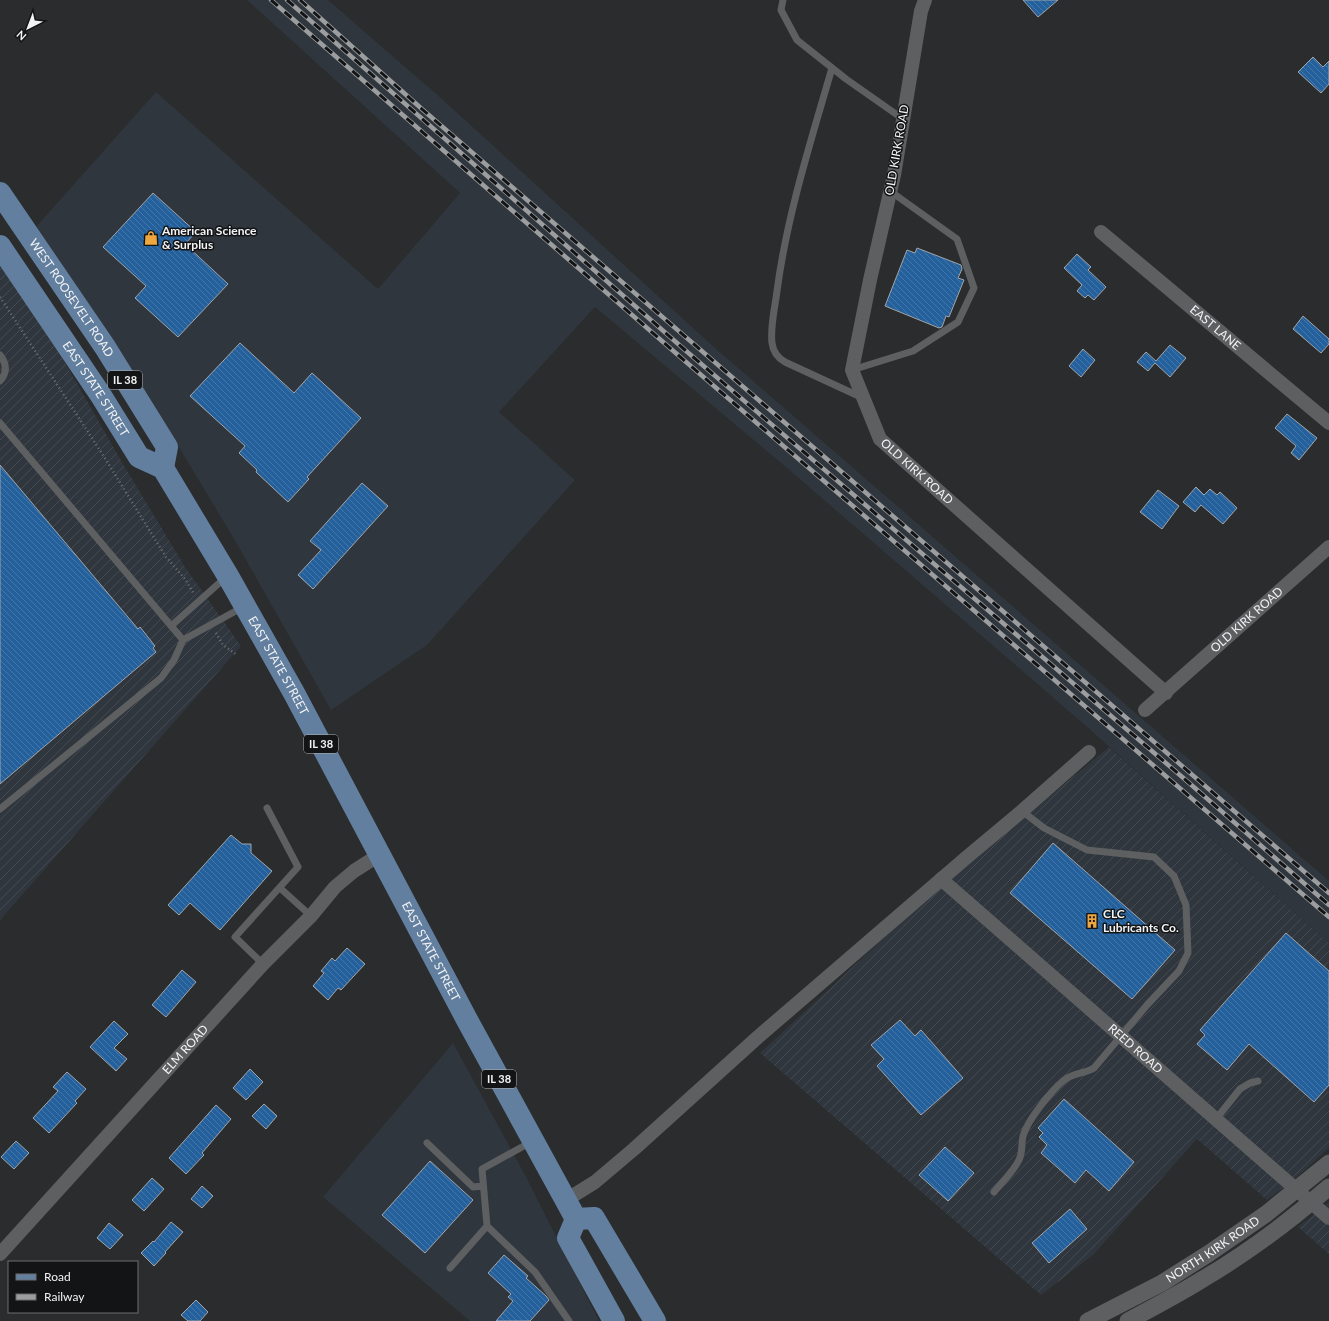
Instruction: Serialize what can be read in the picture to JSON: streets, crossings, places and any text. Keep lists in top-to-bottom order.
{
  "streets": {
    "main road": ["WEST ROOSEVELT ROAD", "IL 38", "EAST STATE STREET"],
    "street": [
      "OLD KIRK ROAD",
      "EAST LANE",
      "REED ROAD",
      "ELM ROAD",
      "NORTH KIRK ROAD"
    ]
  },
  "crossings": [
    ["WEST ROOSEVELT ROAD", "EAST STATE STREET"],
    ["EAST STATE STREET", "ELM ROAD"]
  ],
  "places": {
    "shop": ["American Science & Surplus"],
    "building": ["CLC Lubricants Co."]
  },
  "legend": ["Road", "Railway"],
  "north": "bottom left"
}
